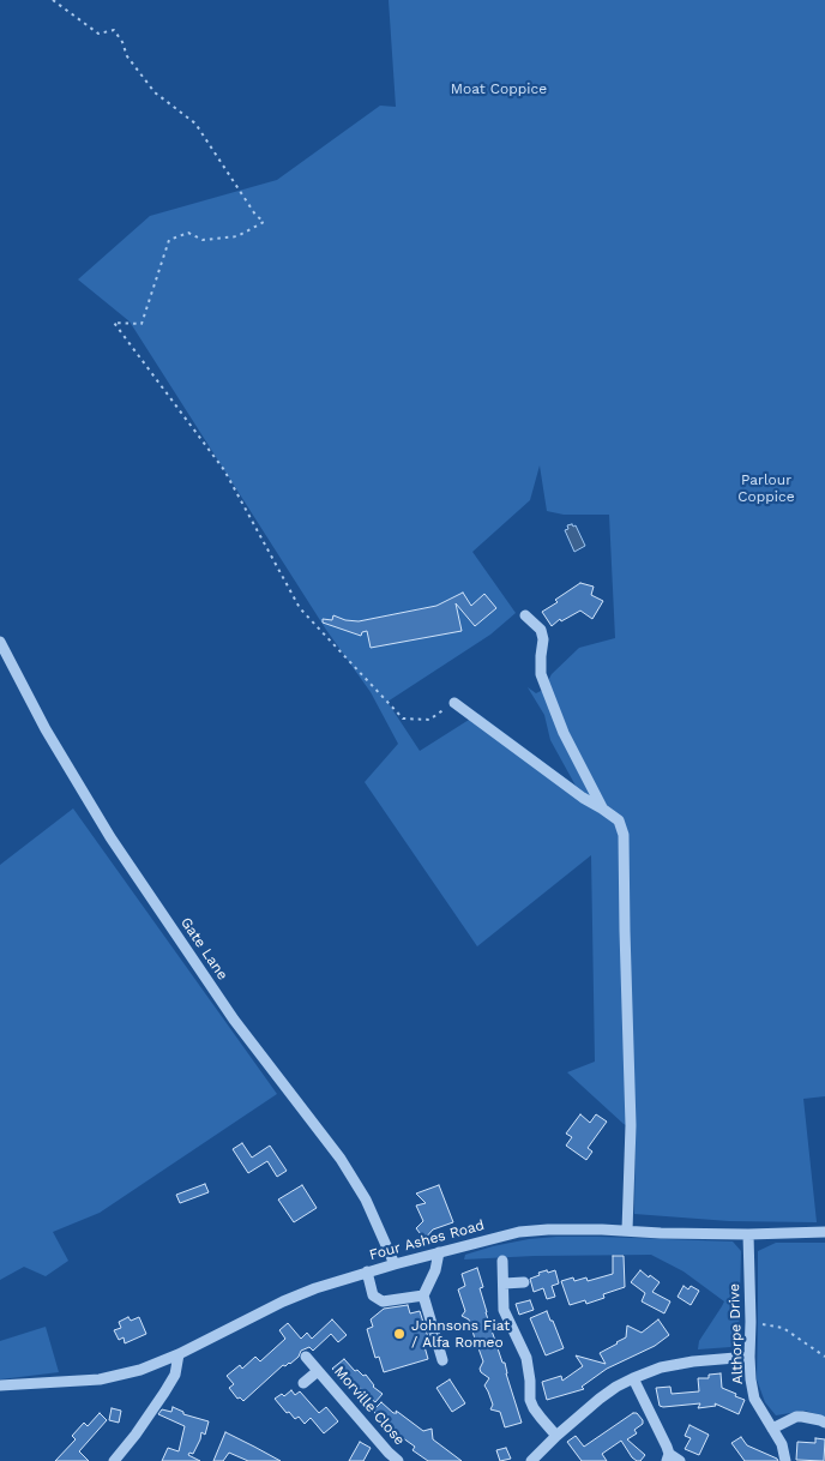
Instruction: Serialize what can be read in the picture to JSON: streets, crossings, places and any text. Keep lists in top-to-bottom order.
{
  "streets": {
    "street": [
      "Gate Lane",
      "Four Ashes Road",
      "Althorpe Drive",
      "Morville Close"
    ]
  },
  "crossings": [
    ["Gate Lane", "Four Ashes Road"],
    ["Four Ashes Road", "Althorpe Drive"]
  ],
  "parks": ["Moat Coppice", "Parlour Coppice"],
  "places": ["Johnsons Fiat / Alfa Romeo"]
}
